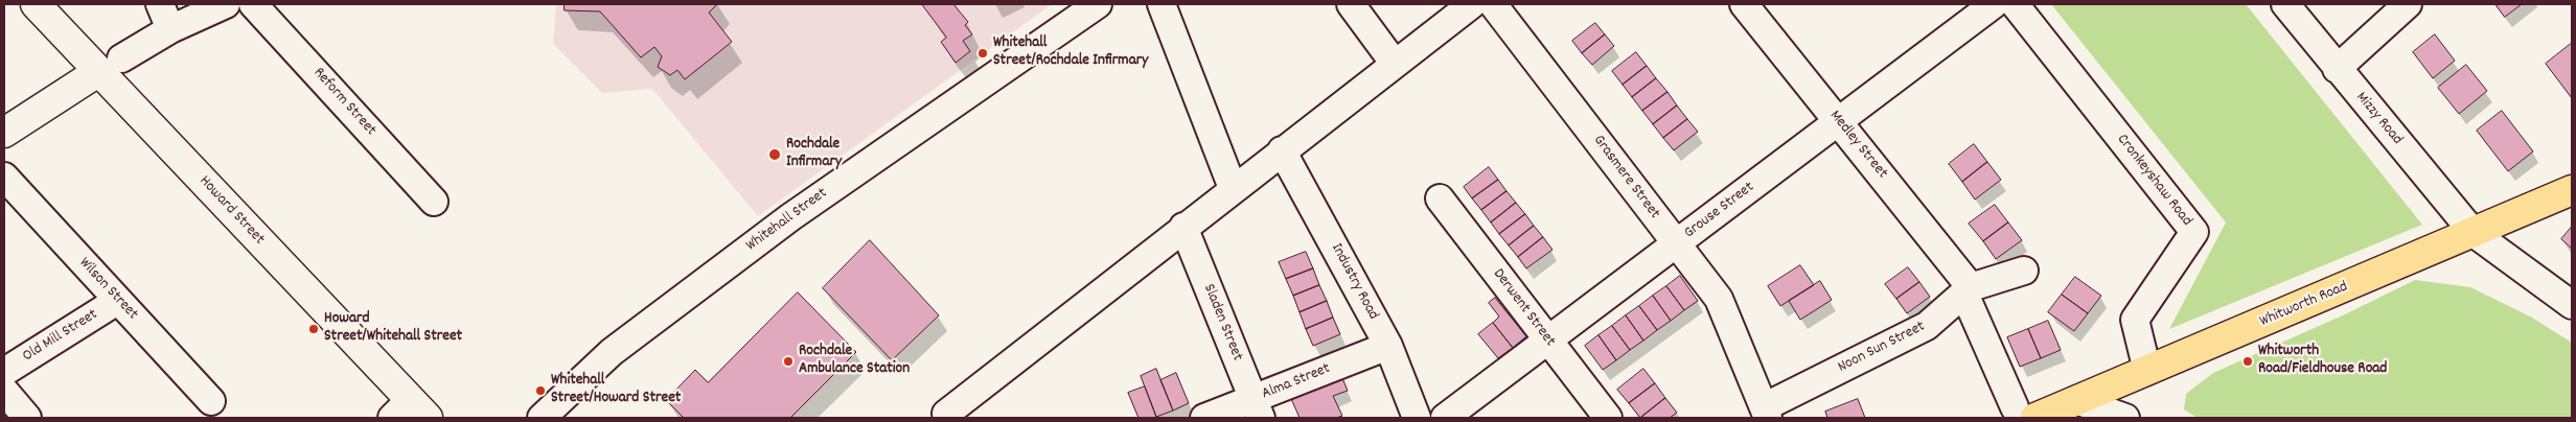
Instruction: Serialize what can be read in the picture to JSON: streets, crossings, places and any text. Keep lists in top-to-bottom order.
{
  "streets": {
    "main road": ["Whitworth Road"],
    "street": [
      "Reform Street",
      "Mizzy Road",
      "Medley Street",
      "Grasmere Street",
      "Cronkeyshaw Road",
      "Howard Street",
      "Grouse Street",
      "Whitehall Street",
      "Industry Road",
      "Wilson Street",
      "Derwent Street",
      "Sladen Street",
      "Old Mill Street",
      "Noon Sun Street",
      "Alma Street"
    ]
  },
  "crossings": [
    ["Mizzy Road", "Whitworth Road"],
    ["Medley Street", "Grouse Street"],
    ["Medley Street", "Whitworth Road"],
    ["Medley Street", "Noon Sun Street"],
    ["Grasmere Street", "Grouse Street"],
    ["Grasmere Street", "Noon Sun Street"],
    ["Cronkeyshaw Road", "Whitworth Road"],
    ["Grouse Street", "Derwent Street"],
    ["Industry Road", "Alma Street"],
    ["Wilson Street", "Old Mill Street"],
    ["Sladen Street", "Alma Street"]
  ],
  "places": [
    "Whitehall Street/Rochdale Infirmary",
    "Rochdale Infirmary",
    "Howard Street/Whitehall Street",
    "Rochdale Ambulance Station",
    "Whitworth Road/Fieldhouse Road",
    "Whitehall Street/Howard Street"
  ]
}
